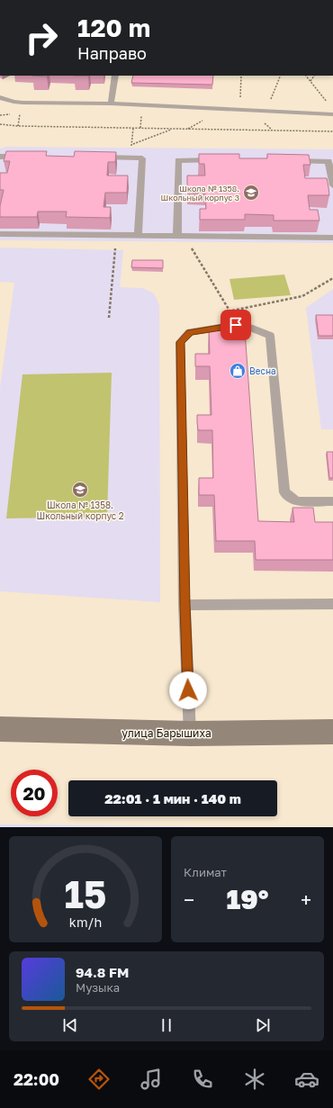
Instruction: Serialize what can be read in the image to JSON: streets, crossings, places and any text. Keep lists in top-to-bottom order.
{
  "streets": {
    "main road": ["улица Барышиха"]
  },
  "places": {
    "school or university": ["Школа № 1358. Школьный корпус 3", "Школа № 1358. Школьный корпус 2"],
    "shop": ["Весна"]
  },
  "page": {
    "turn": ["120 m", "Направо"],
    "limit": "20",
    "trip": "22:01 · 1 мин · 140 m",
    "tile": "Климат",
    "heat": ["−", "19°", "+"],
    "song": ["94.8 FM", "Музыка"],
    "tabs": "22:00",
    "gauge": ["15", "km/h"]
  }
}
